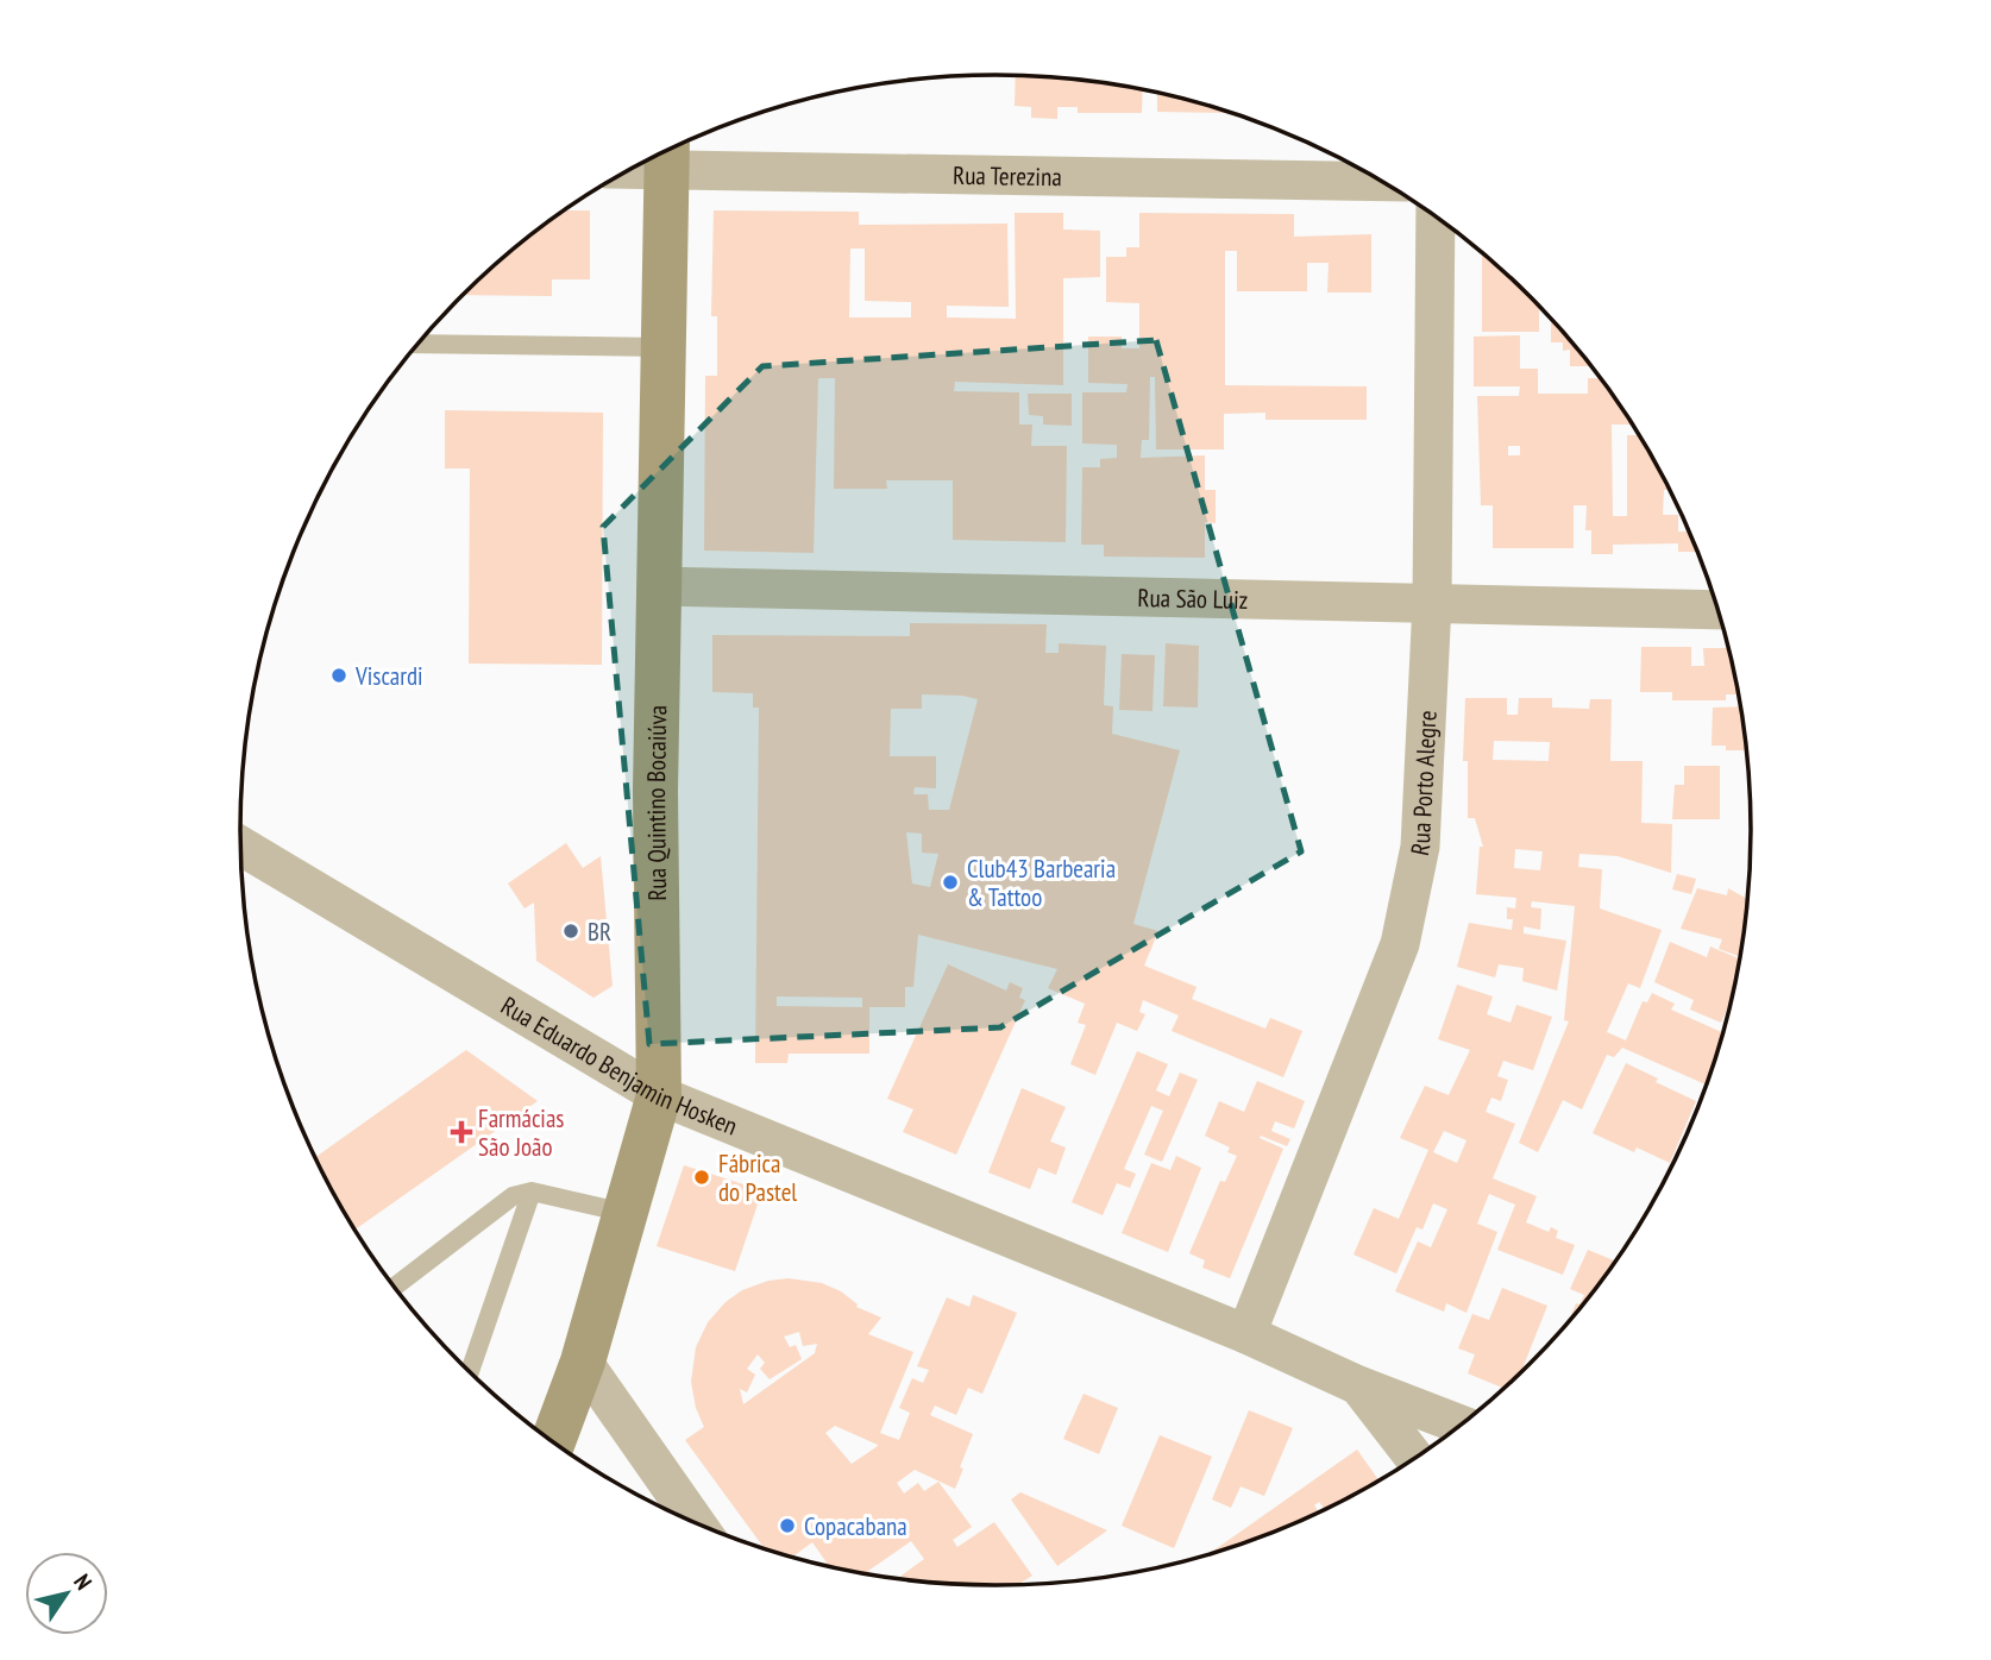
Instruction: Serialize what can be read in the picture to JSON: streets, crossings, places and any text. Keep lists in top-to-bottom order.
{
  "streets": {
    "street": [
      "Rua Terezina",
      "Rua São Luiz",
      "Rua Porto Alegre",
      "Rua Quintino Bocaiúva",
      "Rua Eduardo Benjamin Hosken"
    ]
  },
  "crossings": [
    ["Rua Terezina", "Rua Quintino Bocaiúva"],
    ["Rua São Luiz", "Rua Porto Alegre"],
    ["Rua São Luiz", "Rua Quintino Bocaiúva"],
    ["Rua Porto Alegre", "Rua Eduardo Benjamin Hosken"],
    ["Rua Quintino Bocaiúva", "Rua Eduardo Benjamin Hosken"]
  ],
  "places": {
    "other": [
      "Viscardi",
      "Club43 Barbearia & Tattoo",
      "BR",
      "Fábrica do Pastel",
      "Copacabana"
    ],
    "health": ["Farmácias São João"]
  },
  "north": "top right"
}
